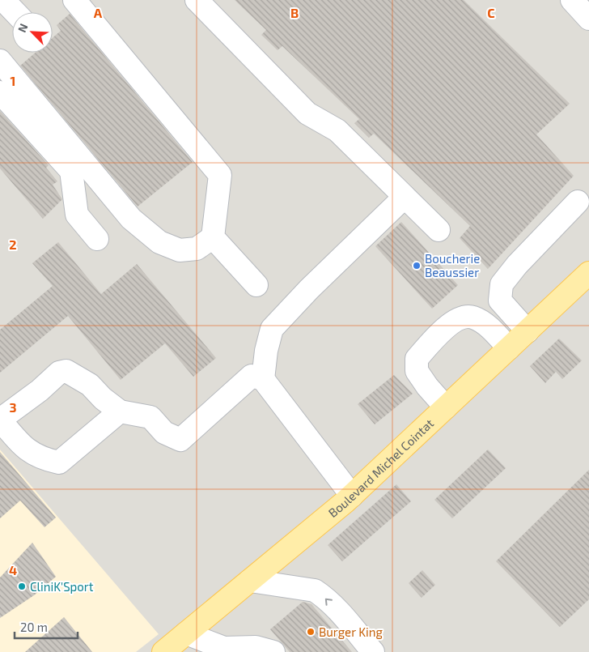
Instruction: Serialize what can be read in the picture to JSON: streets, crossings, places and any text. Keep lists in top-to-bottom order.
{
  "streets": {
    "main road": ["Boulevard Michel Cointat"]
  },
  "places": ["Boucherie Beaussier", "CliniK'Sport", "Burger King"],
  "scale_bar": "20 m",
  "north": "top left",
  "grid": {
    "columns": ["A", "B", "C"],
    "rows": [
      "1",
      "2",
      "3",
      "4"
    ]
  }
}
